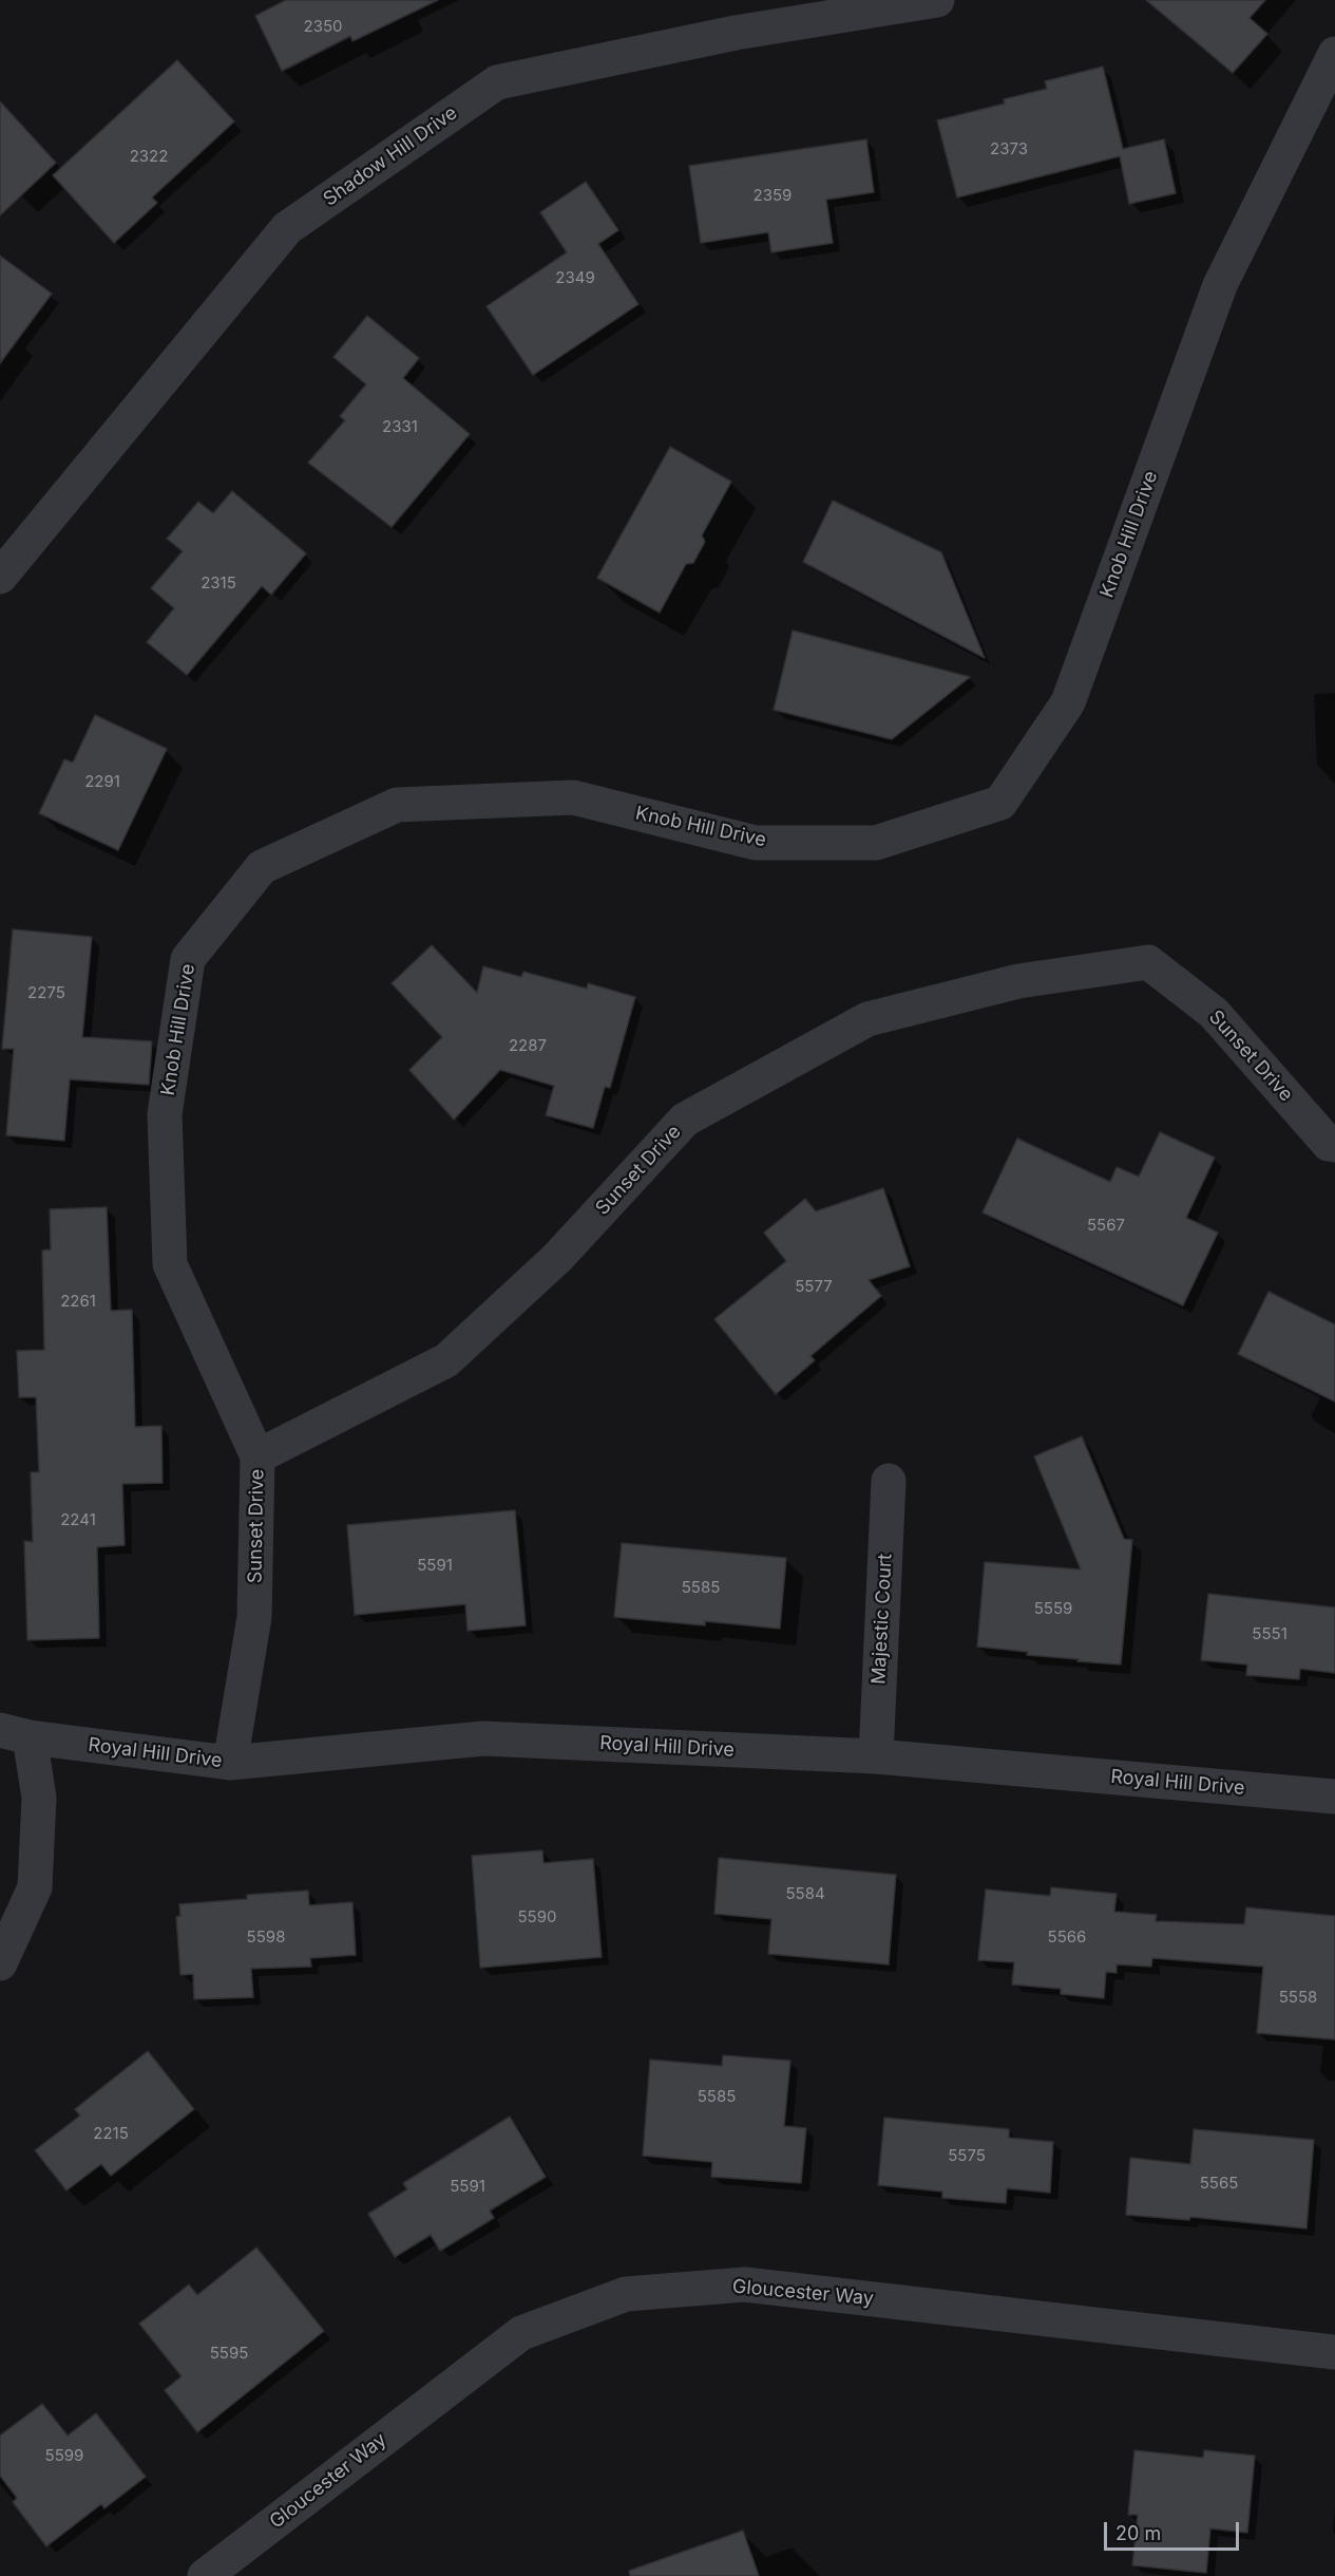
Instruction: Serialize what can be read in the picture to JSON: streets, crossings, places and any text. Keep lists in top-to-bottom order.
{
  "streets": {
    "street": [
      "Shadow Hill Drive",
      "Knob Hill Drive",
      "Sunset Drive",
      "Majestic Court",
      "Royal Hill Drive",
      "Gloucester Way"
    ]
  },
  "crossings": [
    ["Knob Hill Drive", "Sunset Drive"],
    ["Sunset Drive", "Royal Hill Drive"],
    ["Majestic Court", "Royal Hill Drive"]
  ],
  "house_numbers": [
    "2350",
    "2373",
    "2322",
    "2359",
    "2349",
    "2331",
    "2315",
    "2291",
    "2275",
    "2287",
    "5567",
    "5577",
    "2261",
    "2241",
    "5591",
    "5585",
    "5559",
    "5551",
    "5584",
    "5590",
    "5598",
    "5566",
    "5558",
    "5585",
    "2215",
    "5575",
    "5565",
    "5591",
    "5595",
    "5599"
  ],
  "scale_bar": "20 m"
}
